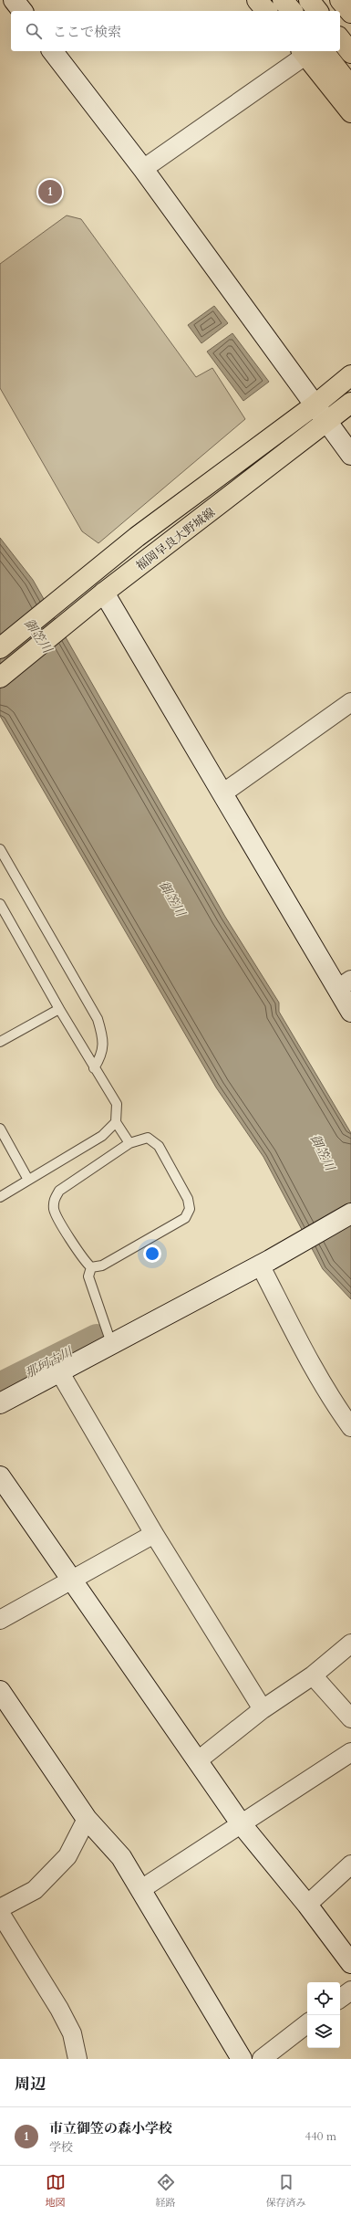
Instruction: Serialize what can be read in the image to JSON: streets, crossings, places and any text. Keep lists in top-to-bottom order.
{
  "streets": {
    "main road": ["福岡早良大野城線"]
  },
  "water": ["御笠川", "那珂古川"],
  "page": {
    "search": "ここで検索",
    "pins": "1",
    "heading": "周辺",
    "list": [
      {
        "mark": "1",
        "name": "市立御笠の森小学校",
        "note": "学校",
        "value": "440 m"
      }
    ],
    "nav": ["地図", "経路", "保存済み"]
  }
}
